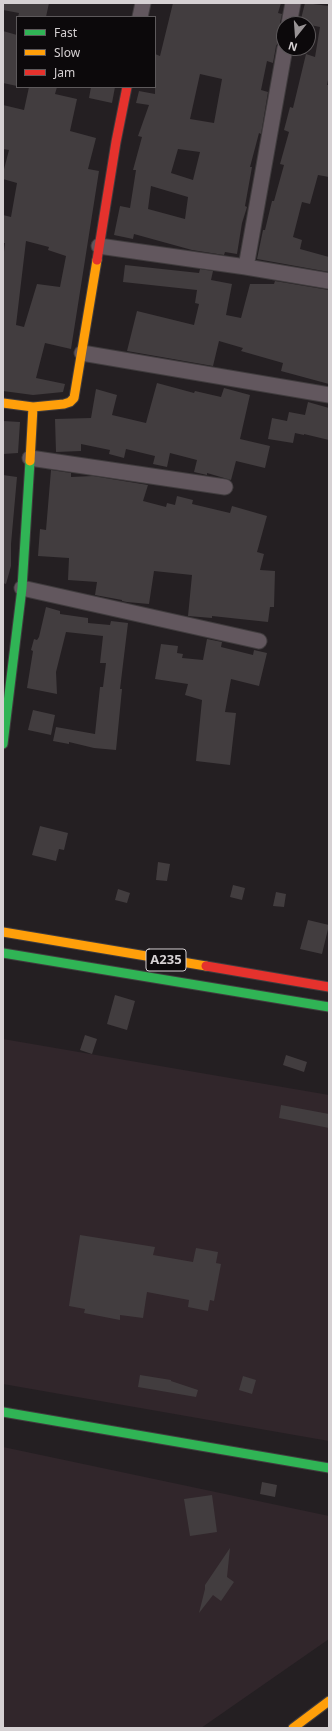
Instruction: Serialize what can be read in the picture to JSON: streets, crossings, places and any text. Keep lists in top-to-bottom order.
{
  "streets": {
    "main road": ["A235"]
  },
  "legend": ["Fast", "Slow", "Jam"],
  "north": "bottom"
}
